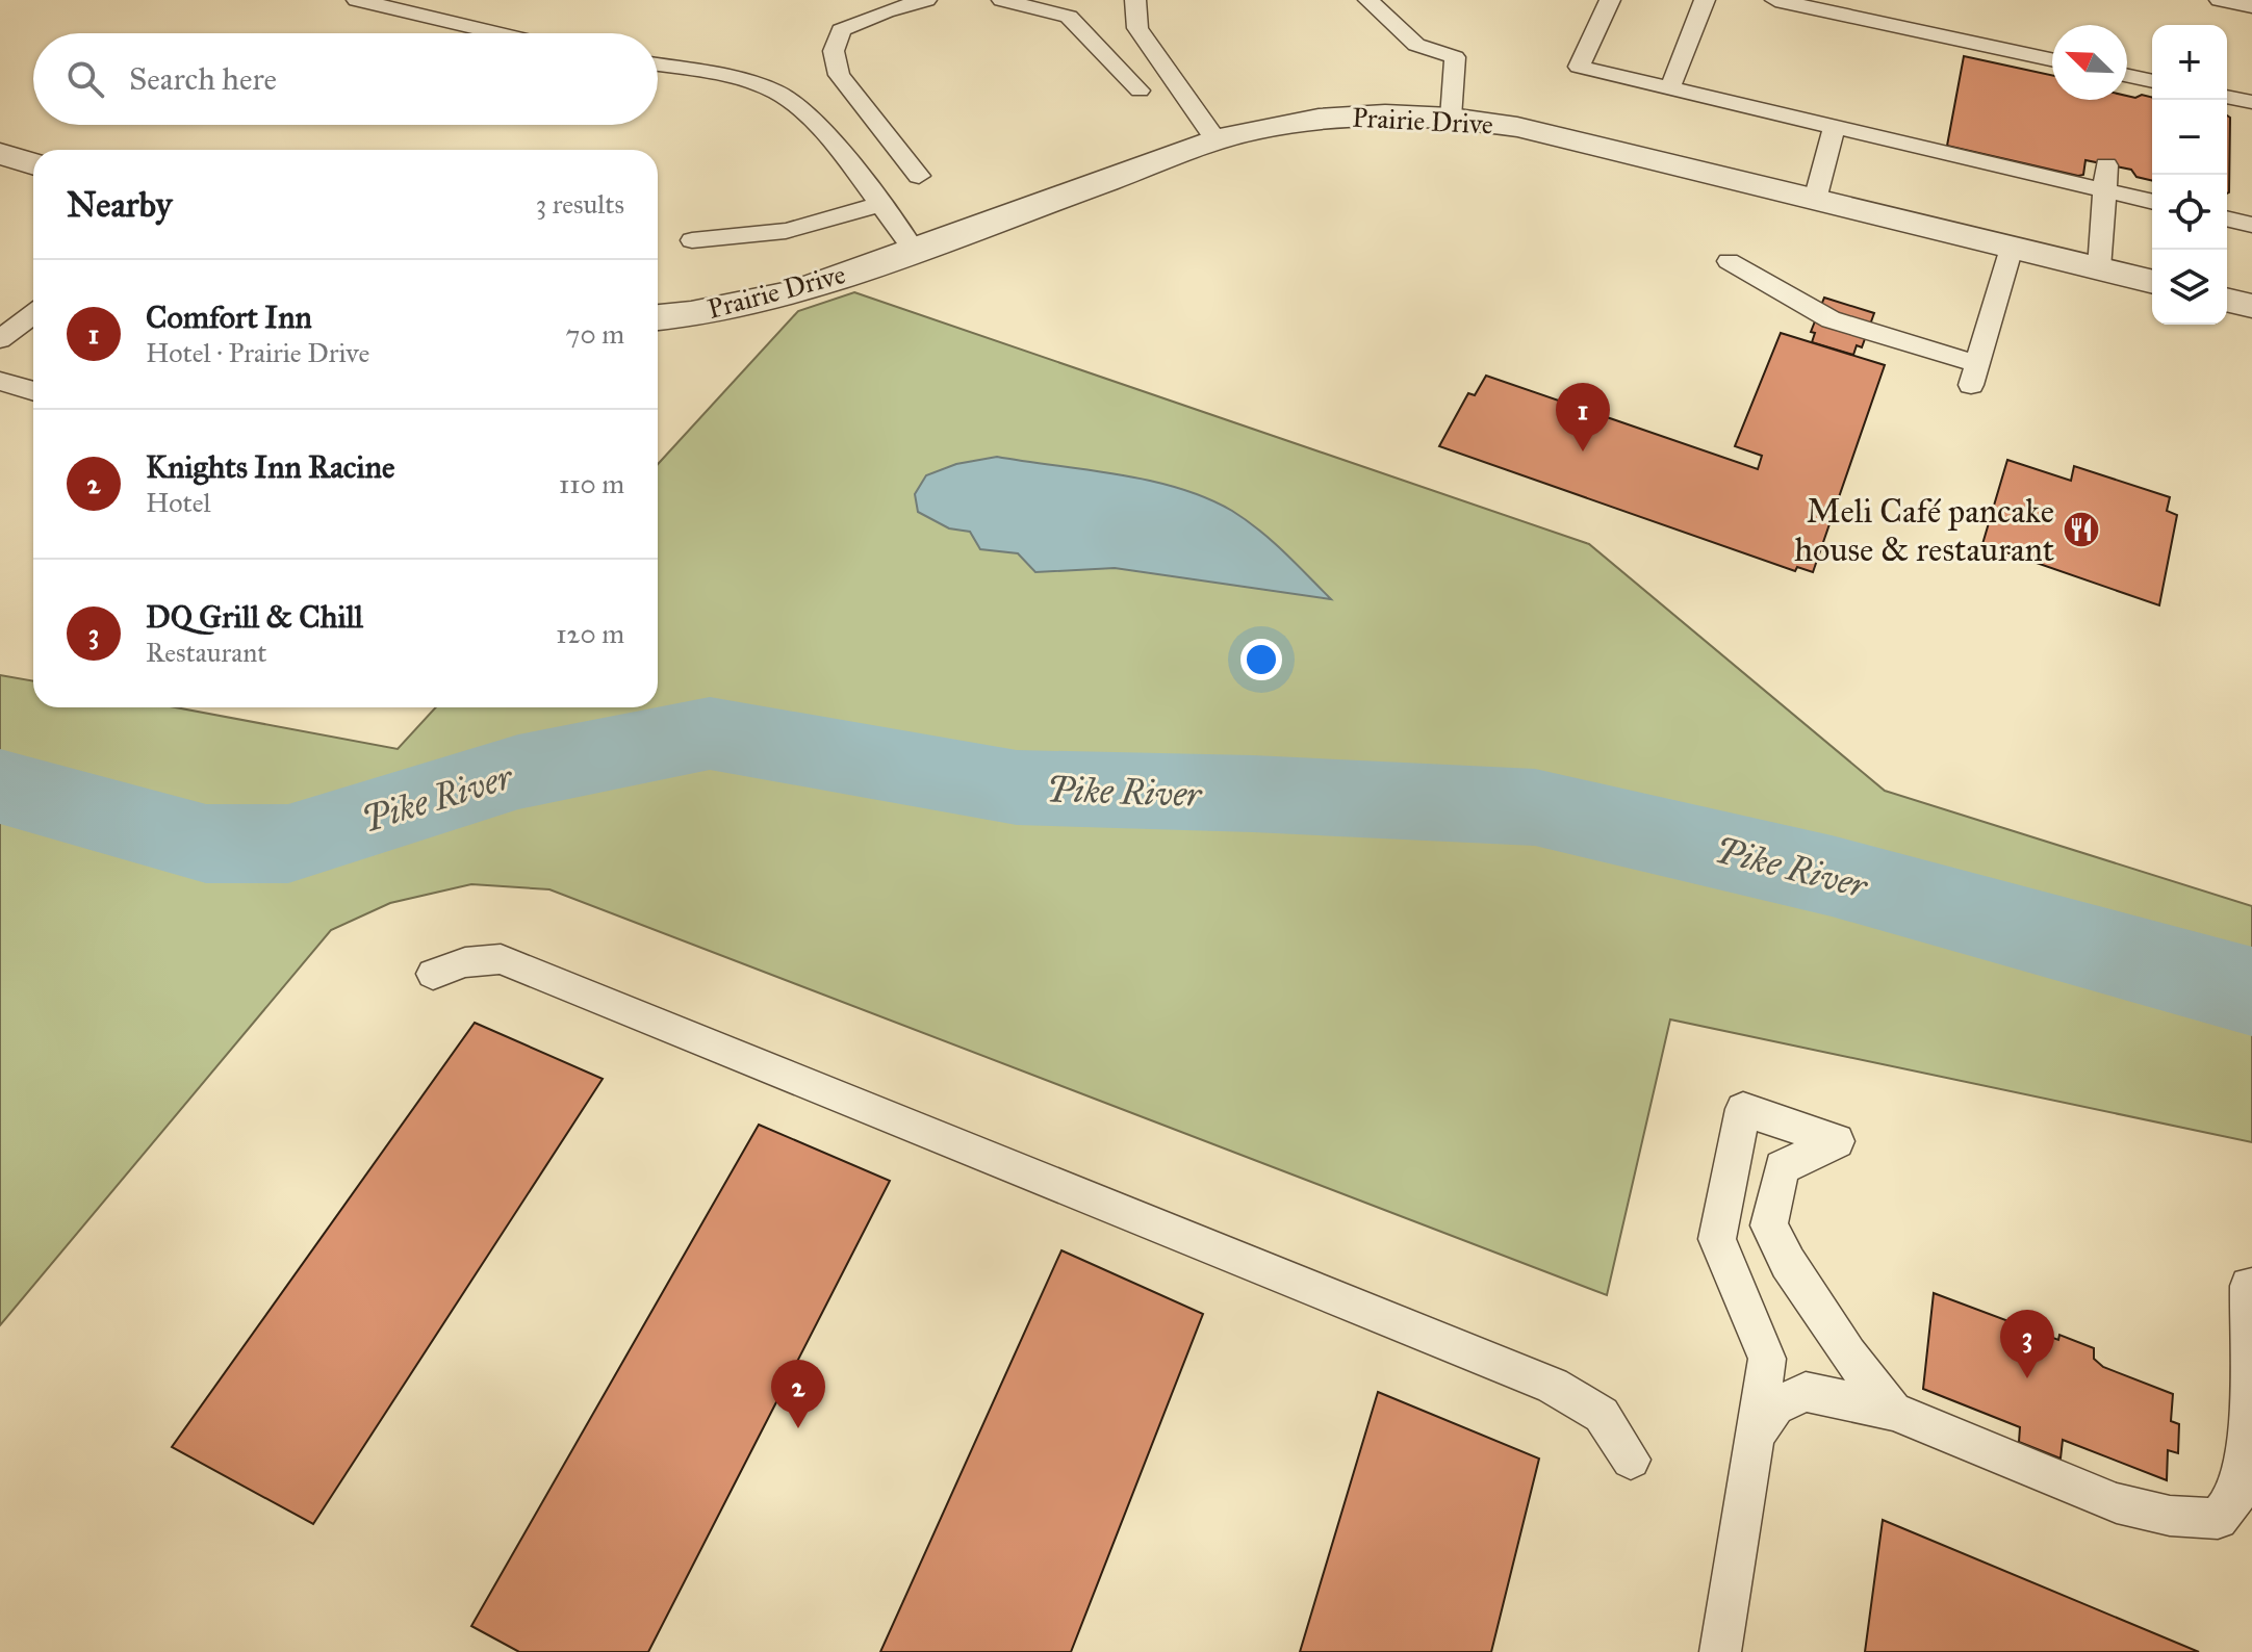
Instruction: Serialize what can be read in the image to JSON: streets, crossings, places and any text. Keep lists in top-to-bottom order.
{
  "streets": {
    "street": ["Prairie Drive"]
  },
  "water": ["Pike River"],
  "places": {
    "restaurant": ["Meli Café pancake house & restaurant"]
  },
  "north": "top left",
  "page": {
    "map_buttons": ["+", "−"],
    "search": "Search here",
    "heading": ["Nearby", "3 results"],
    "list": [
      {
        "mark": "1",
        "name": "Comfort Inn",
        "note": "Hotel · Prairie Drive",
        "value": "70 m"
      },
      {
        "mark": "2",
        "name": "Knights Inn Racine",
        "note": "Hotel",
        "value": "110 m"
      },
      {
        "mark": "3",
        "name": "DQ Grill & Chill",
        "note": "Restaurant",
        "value": "120 m"
      }
    ],
    "pins": ["1", "3", "2"]
  }
}
